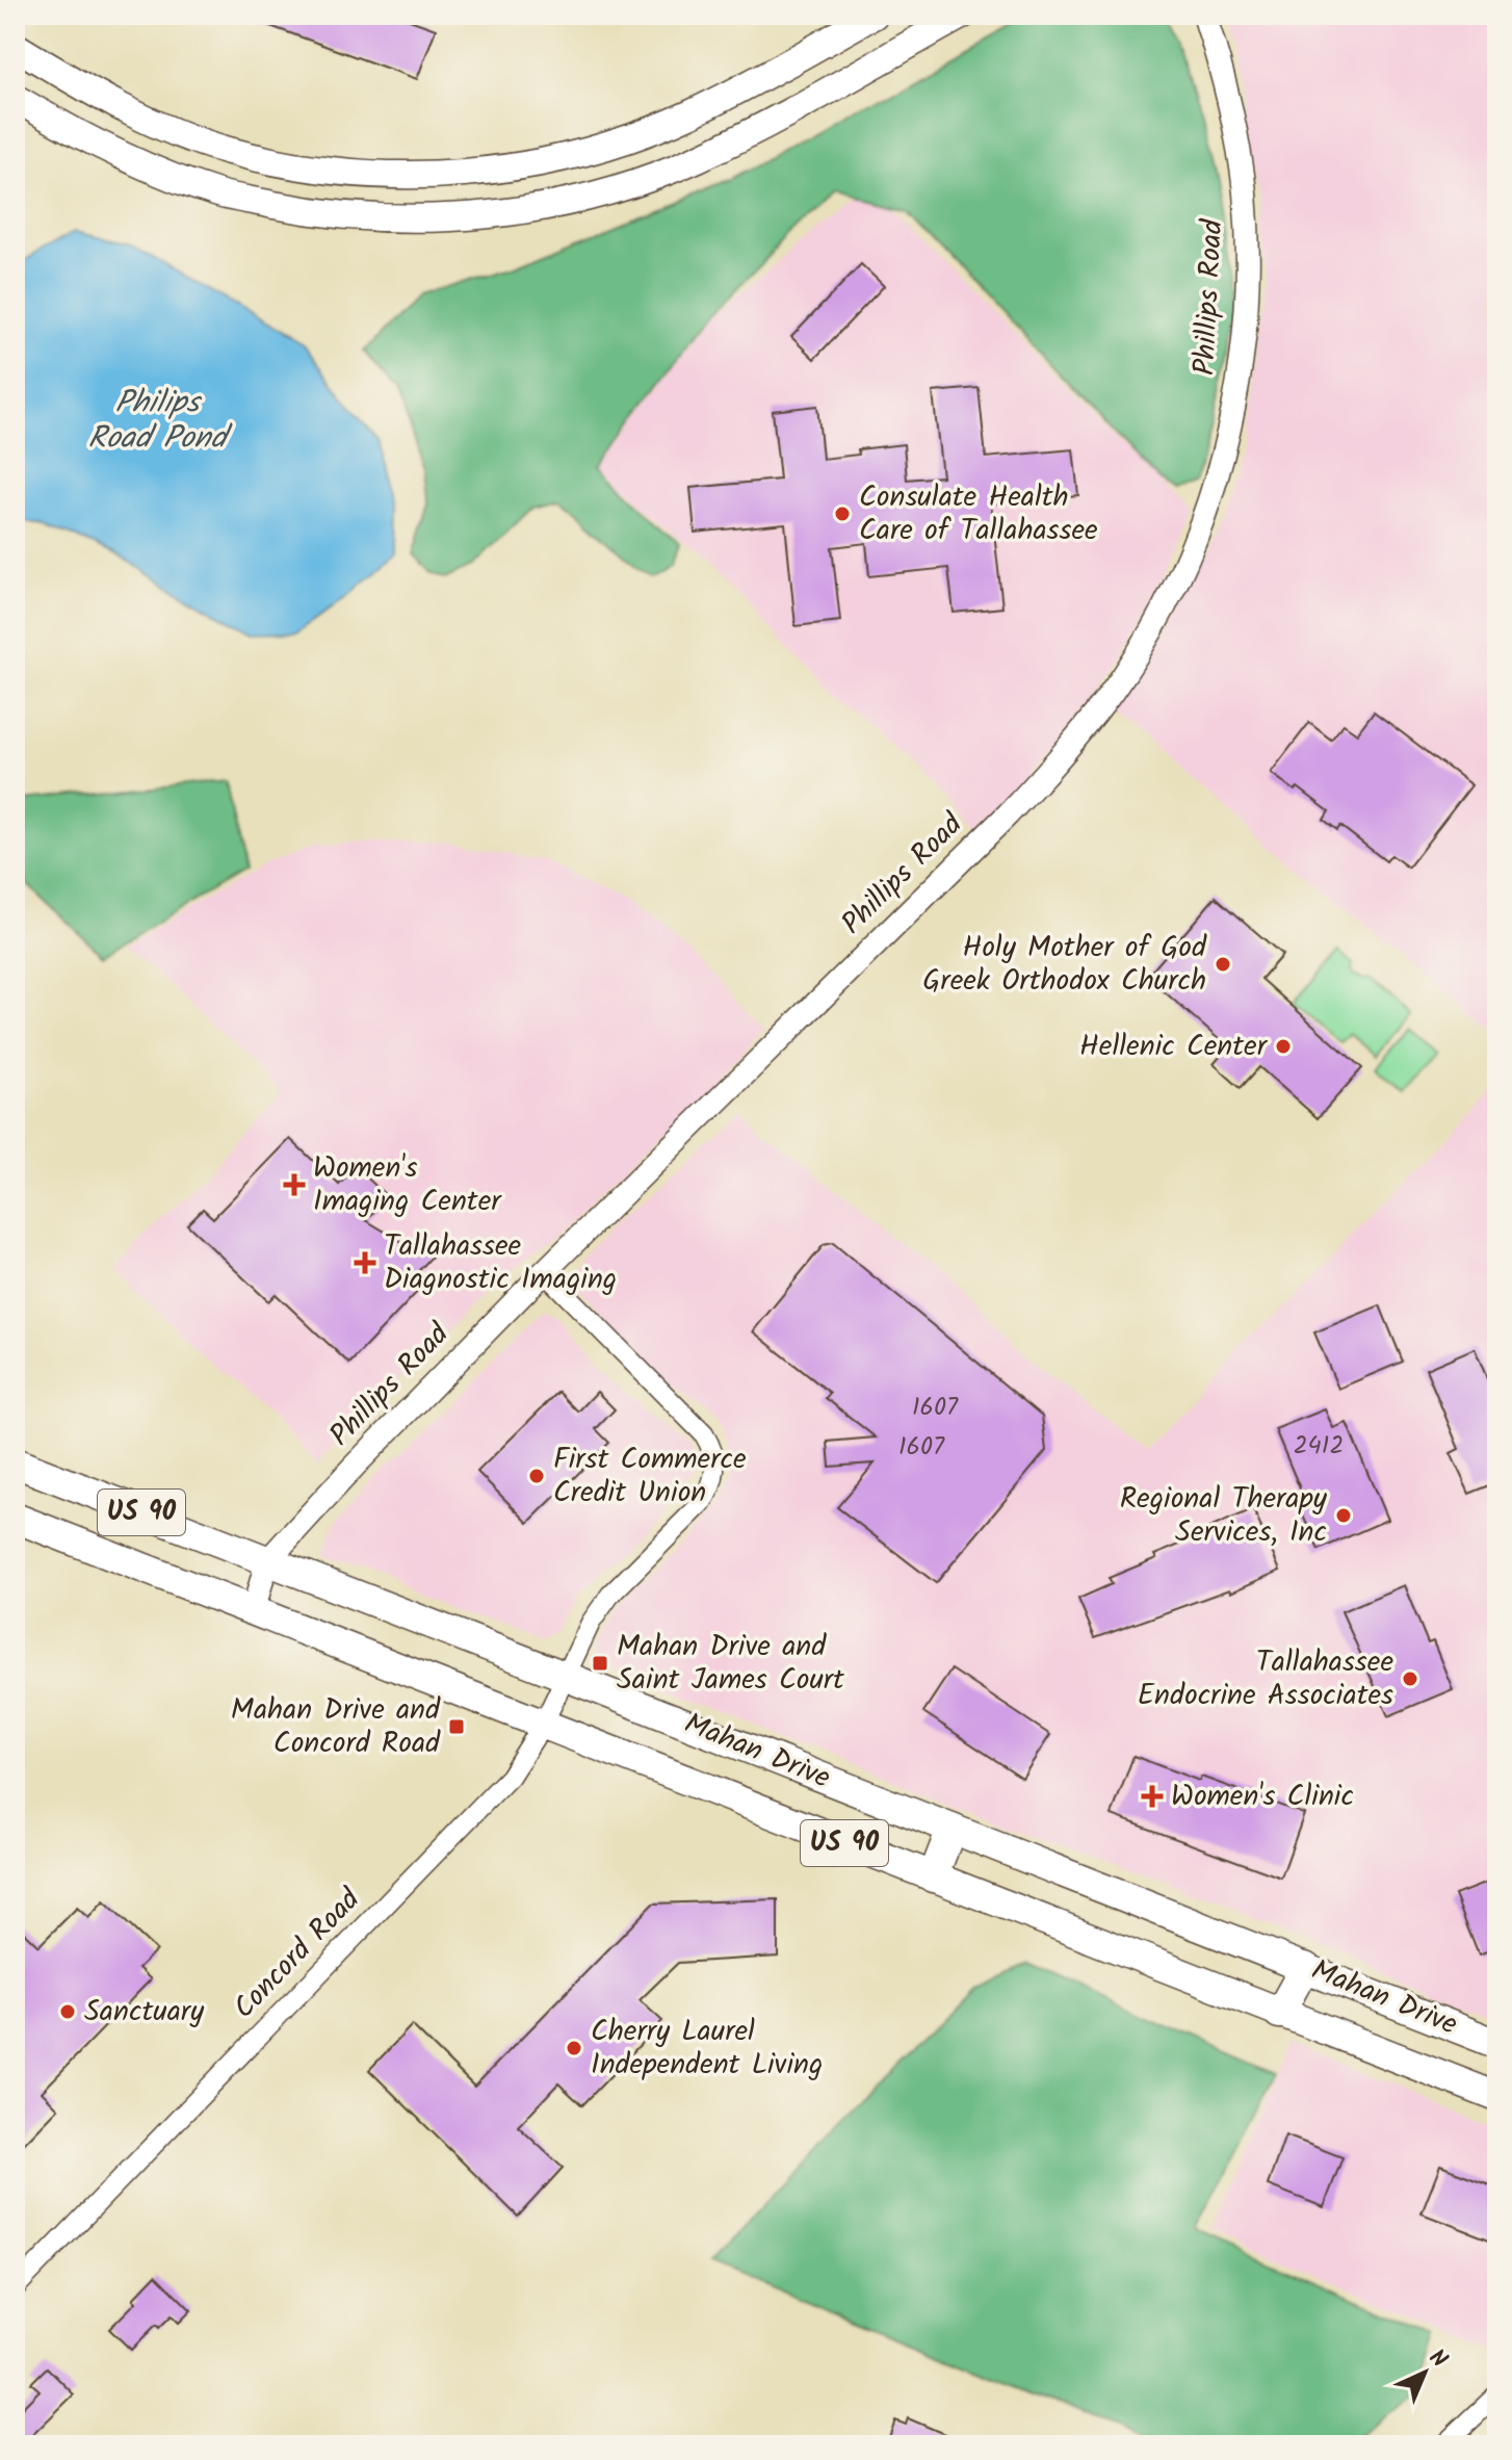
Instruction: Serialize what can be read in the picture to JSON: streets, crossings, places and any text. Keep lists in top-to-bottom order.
{
  "streets": {
    "main road": ["US 90", "Mahan Drive"],
    "street": ["Phillips Road", "Concord Road"]
  },
  "crossings": [
    ["Phillips Road", "Mahan Drive"],
    ["Phillips Road", "Concord Road"],
    ["Mahan Drive", "Concord Road"]
  ],
  "water": ["Philips Road Pond"],
  "places": {
    "other": [
      "Consulate Health Care of Tallahassee",
      "Holy Mother of God Greek Orthodox Church",
      "Hellenic Center",
      "First Commerce Credit Union",
      "Regional Therapy Services, Inc",
      "Tallahassee Endocrine Associates",
      "Sanctuary",
      "Cherry Laurel Independent Living"
    ],
    "health": ["Women's Imaging Center", "Tallahassee Diagnostic Imaging", "Women's Clinic"],
    "transit": ["Mahan Drive and Saint James Court", "Mahan Drive and Concord Road"]
  },
  "house_numbers": ["1607", "2412", "1607"],
  "north": "top right"
}
